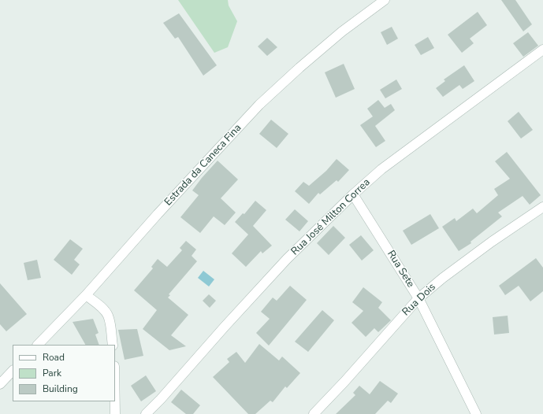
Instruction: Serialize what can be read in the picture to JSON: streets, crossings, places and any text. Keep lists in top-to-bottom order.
{
  "streets": {
    "street": [
      "Estrada da Caneca Fina",
      "Rua José Milton Correa",
      "Rua Sete",
      "Rua Dois"
    ]
  },
  "crossings": [
    ["Rua José Milton Correa", "Rua Sete"],
    ["Rua Sete", "Rua Dois"]
  ],
  "legend": ["Road", "Park", "Building"]
}
